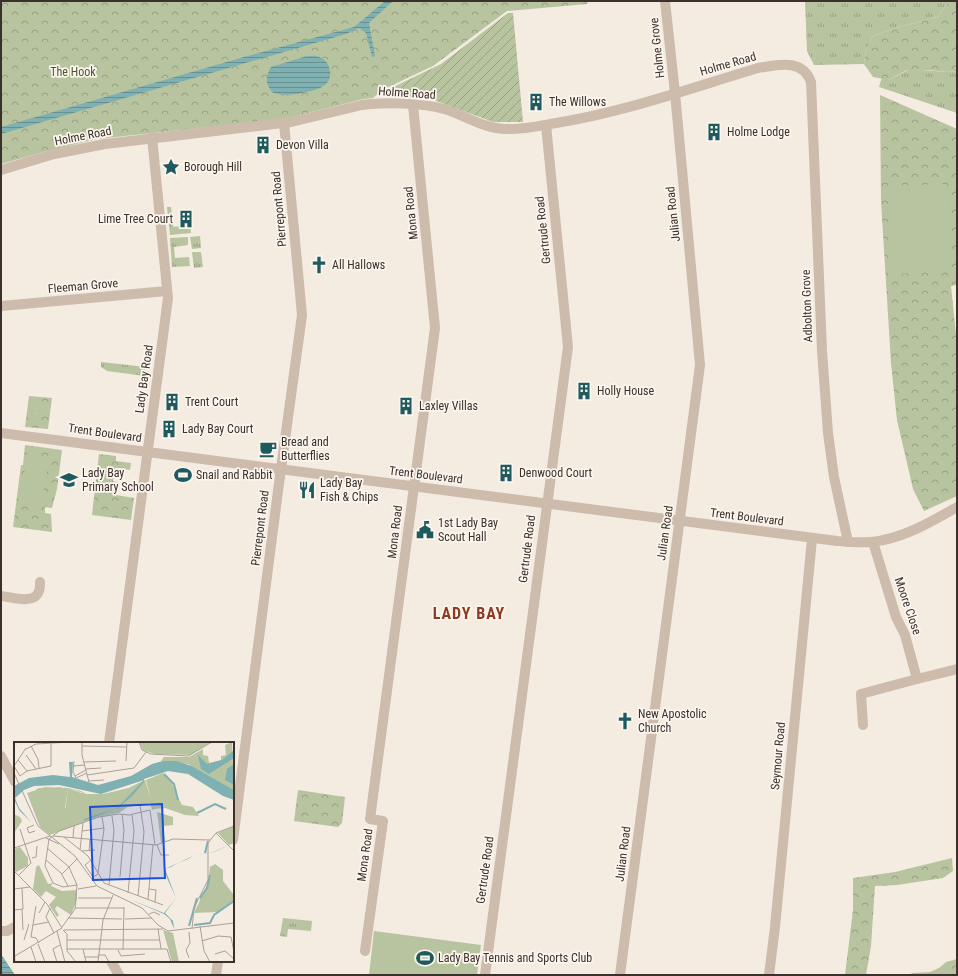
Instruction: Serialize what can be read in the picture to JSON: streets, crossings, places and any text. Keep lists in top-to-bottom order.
{
  "streets": {
    "street": [
      "Holme Grove",
      "Holme Road",
      "Pierrepont Road",
      "Mona Road",
      "Julian Road",
      "Gertrude Road",
      "Fleeman Grove",
      "Adbolton Grove",
      "Lady Bay Road",
      "Trent Boulevard",
      "Moore Close",
      "Seymour Road"
    ]
  },
  "crossings": [
    ["Holme Grove", "Holme Road"],
    ["Holme Grove", "Julian Road"],
    ["Holme Road", "Pierrepont Road"],
    ["Holme Road", "Mona Road"],
    ["Holme Road", "Julian Road"],
    ["Holme Road", "Gertrude Road"],
    ["Holme Road", "Adbolton Grove"],
    ["Holme Road", "Lady Bay Road"],
    ["Pierrepont Road", "Trent Boulevard"],
    ["Mona Road", "Trent Boulevard"],
    ["Julian Road", "Trent Boulevard"],
    ["Gertrude Road", "Trent Boulevard"],
    ["Fleeman Grove", "Lady Bay Road"],
    ["Adbolton Grove", "Trent Boulevard"],
    ["Lady Bay Road", "Trent Boulevard"],
    ["Trent Boulevard", "Moore Close"],
    ["Trent Boulevard", "Seymour Road"]
  ],
  "districts": ["LADY BAY"],
  "parks": ["The Hook"],
  "places": {
    "building": [
      "The Willows",
      "Holme Lodge",
      "Devon Villa",
      "Lime Tree Court",
      "Holly House",
      "Trent Court",
      "Laxley Villas",
      "Lady Bay Court",
      "Denwood Court"
    ],
    "place": ["Borough Hill"],
    "church": ["All Hallows", "New Apostolic Church"],
    "cafe": ["Bread and Butterflies"],
    "sports": ["Snail and Rabbit", "Lady Bay Tennis and Sports Club"],
    "school or university": ["Lady Bay Primary School"],
    "restaurant": ["Lady Bay Fish & Chips"],
    "public building": ["1st Lady Bay Scout Hall"]
  }
}
